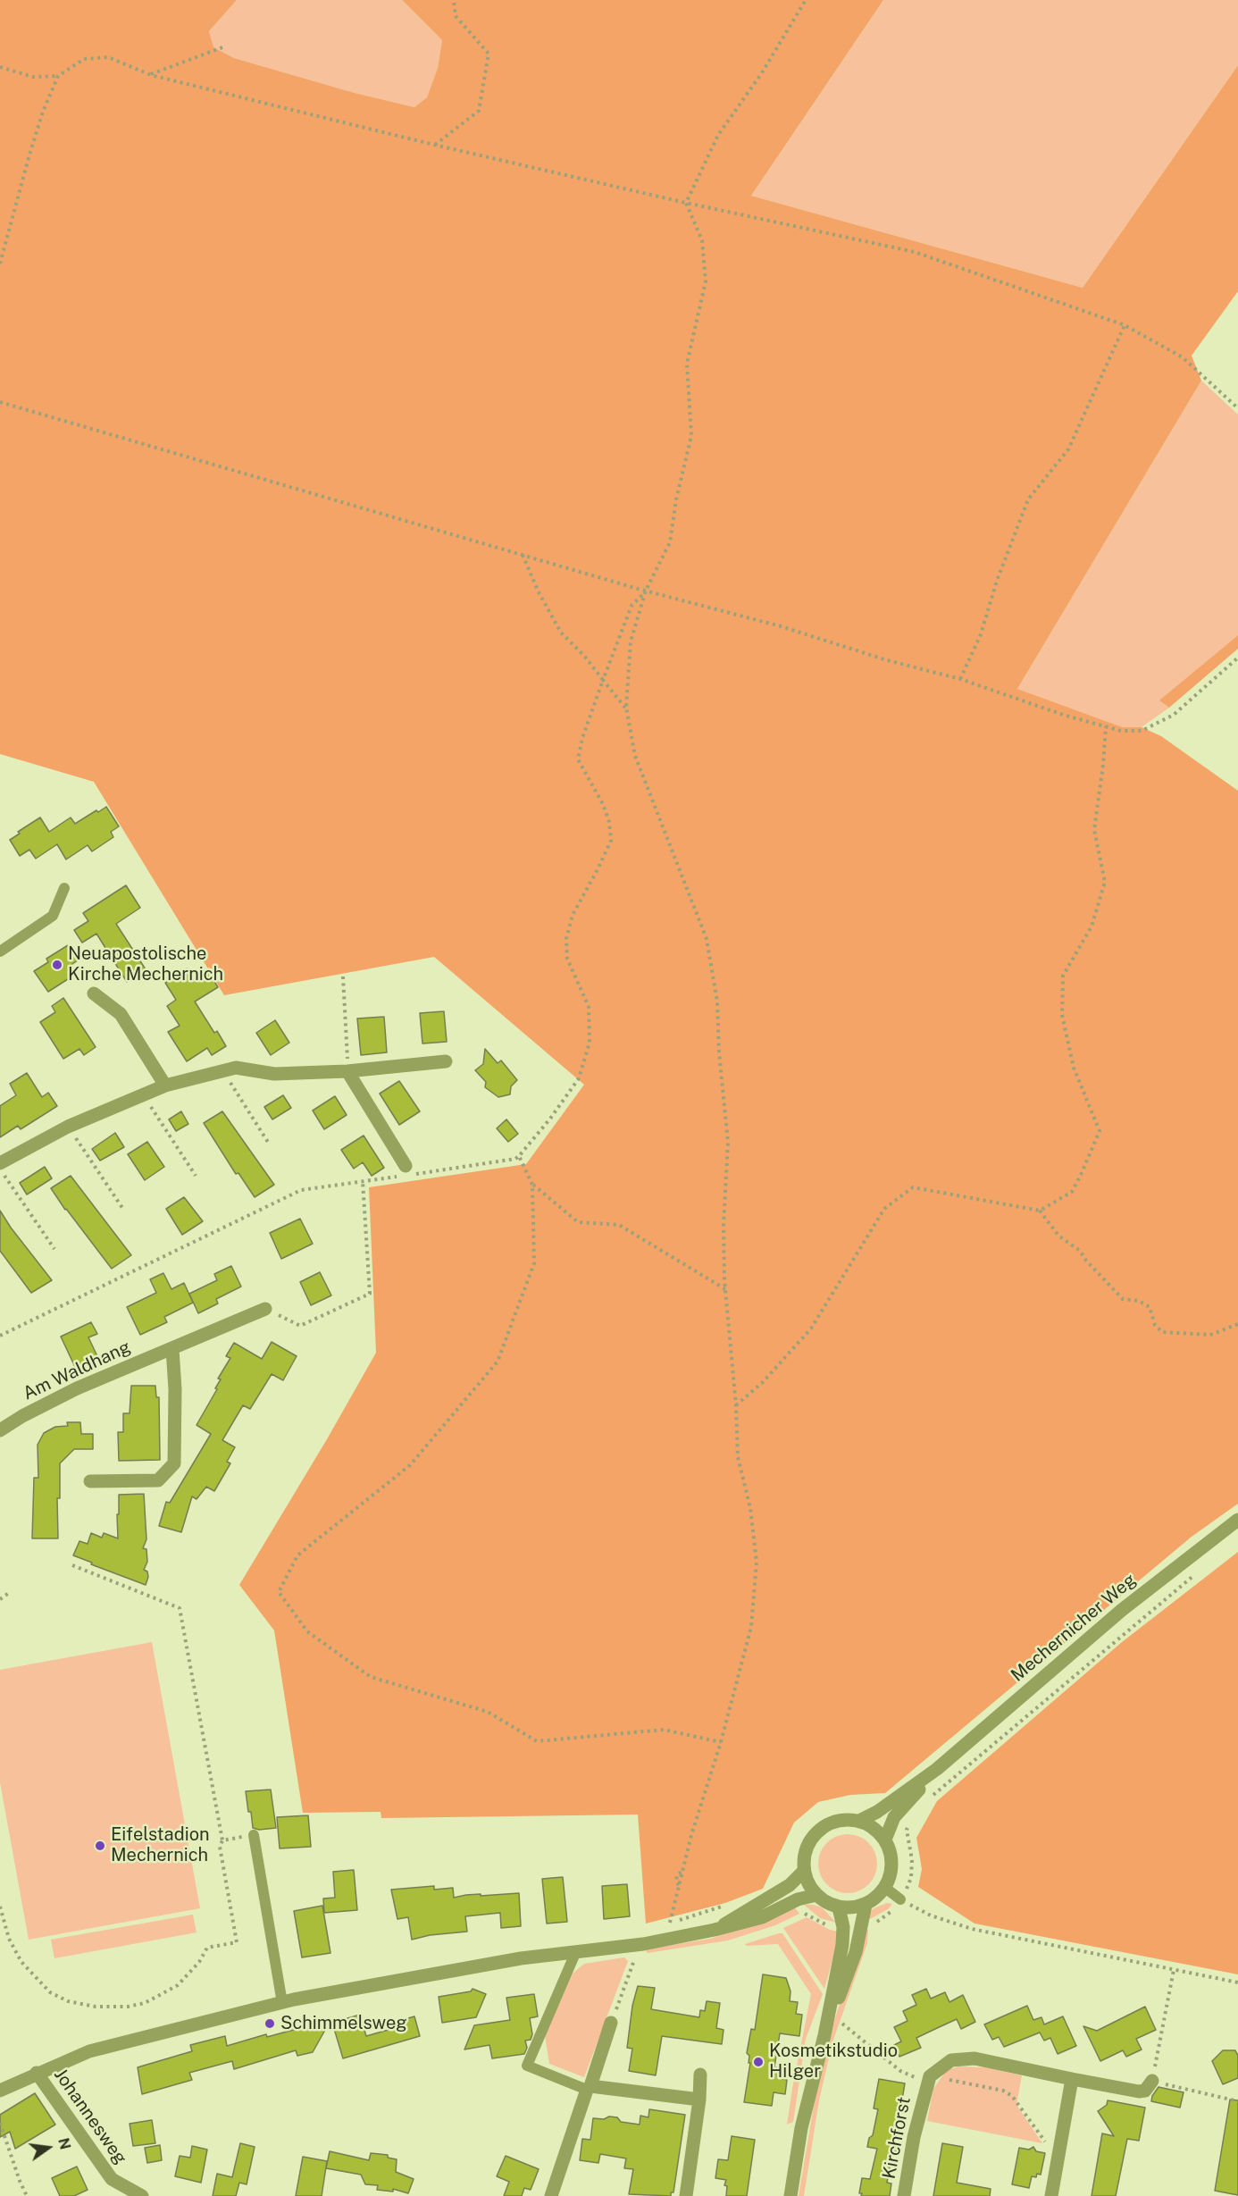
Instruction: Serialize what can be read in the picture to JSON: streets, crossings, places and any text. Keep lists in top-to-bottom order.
{
  "streets": {
    "street": [
      "Am Waldhang",
      "Mechernicher Weg",
      "Johannesweg",
      "Kirchforst"
    ]
  },
  "places": [
    "Neuapostolische Kirche Mechernich",
    "Eifelstadion Mechernich",
    "Schimmelsweg",
    "Kosmetikstudio Hilger"
  ],
  "north": "right"
}
